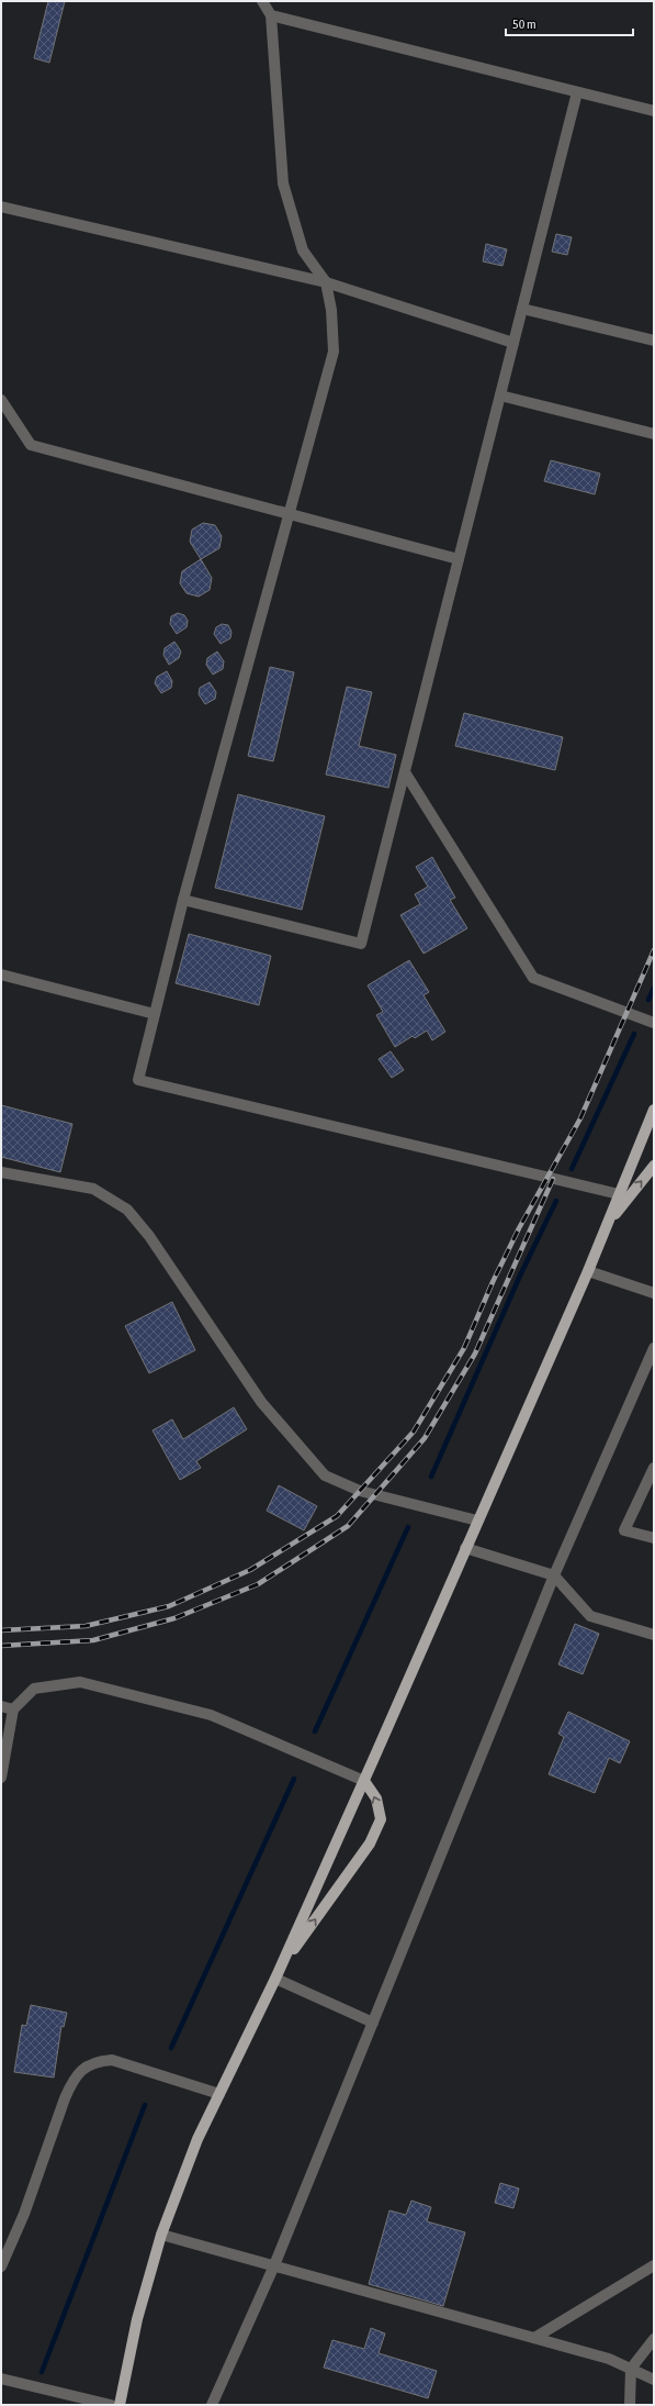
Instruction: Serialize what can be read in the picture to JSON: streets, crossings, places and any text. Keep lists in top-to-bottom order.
{
  "scale_bar": "50 m"
}
